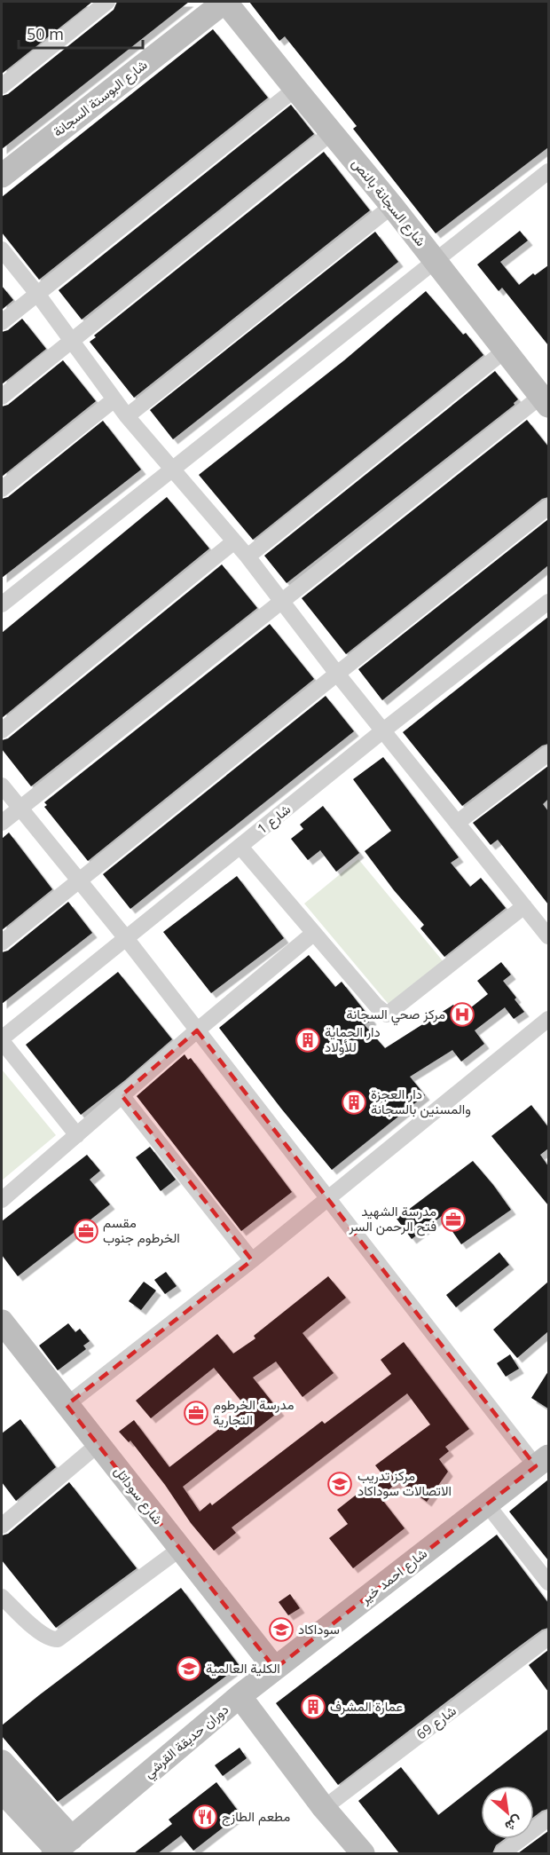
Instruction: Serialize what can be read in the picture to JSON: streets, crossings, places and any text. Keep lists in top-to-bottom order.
{
  "streets": {
    "street": [
      "شارع البوستة السجانة",
      "شارع السجانة بالنص",
      "شارع 1",
      "شارع سوداتل",
      "شارع احمد خير",
      "شارع 69",
      "دوران حديقة القرشي"
    ]
  },
  "crossings": [
    ["شارع البوستة السجانة", "شارع السجانة بالنص"],
    ["شارع سوداتل", "شارع احمد خير"],
    ["شارع احمد خير", "دوران حديقة القرشي"],
    ["شارع 69", "دوران حديقة القرشي"]
  ],
  "places": {
    "hospital": ["مركز صحي السجانة"],
    "building": ["دار الحماية للأولاد", "دار العجزة والمسنين بالسجانة", "عمارة المشرف"],
    "office": ["مدرسة الشهيد فتح الرحمن السر", "مقسم الخرطوم جنوب", "مدرسة الخرطوم التجارية"],
    "school or university": ["مركز تدريب الاتصالات سوداكاد", "سوداكاد", "الكلية العالمية"],
    "restaurant": ["مطعم الطازج"]
  },
  "scale_bar": "50 m",
  "north": "bottom right"
}
